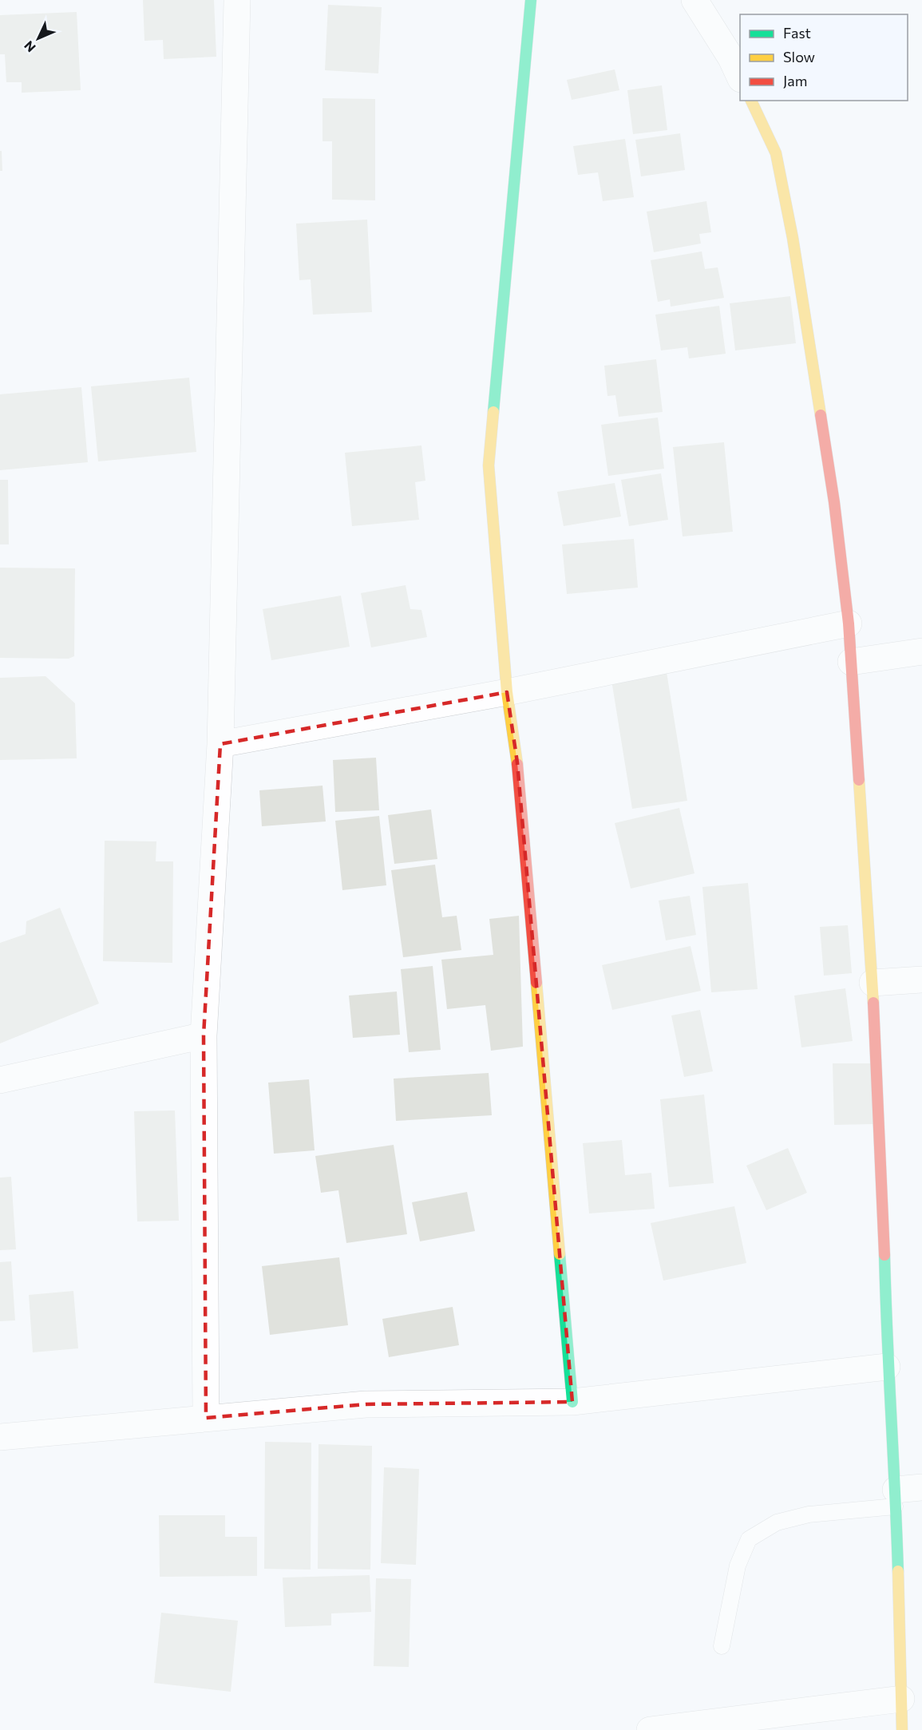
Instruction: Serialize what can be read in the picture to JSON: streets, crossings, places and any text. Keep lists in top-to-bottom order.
{
  "legend": ["Fast", "Slow", "Jam"],
  "north": "bottom left"
}
